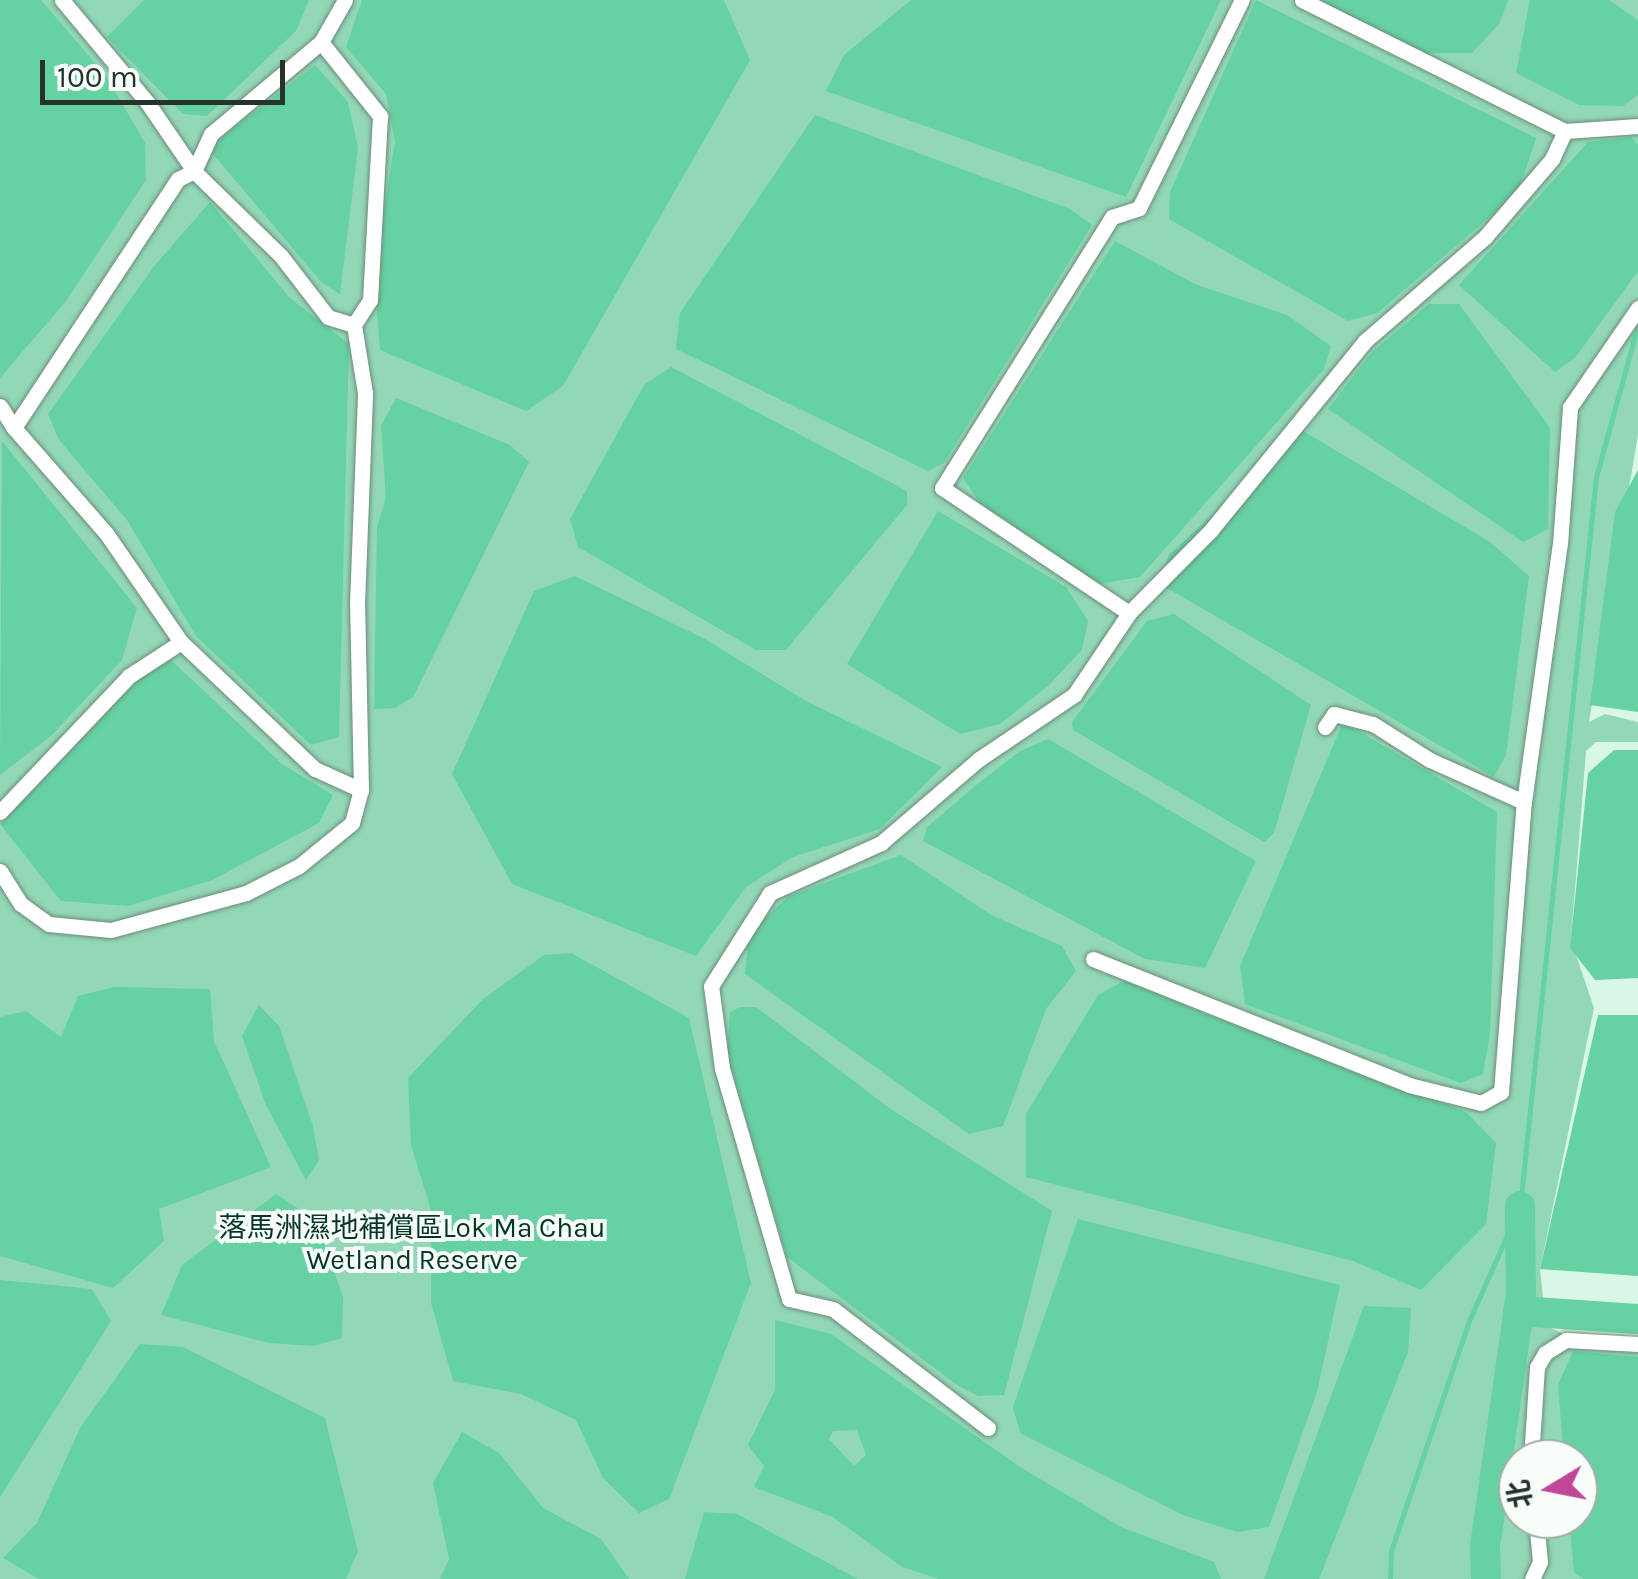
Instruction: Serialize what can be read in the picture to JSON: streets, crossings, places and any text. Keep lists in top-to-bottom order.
{
  "parks": ["落馬洲濕地補償區Lok Ma Chau Wetland Reserve"],
  "scale_bar": "100 m",
  "north": "left"
}
